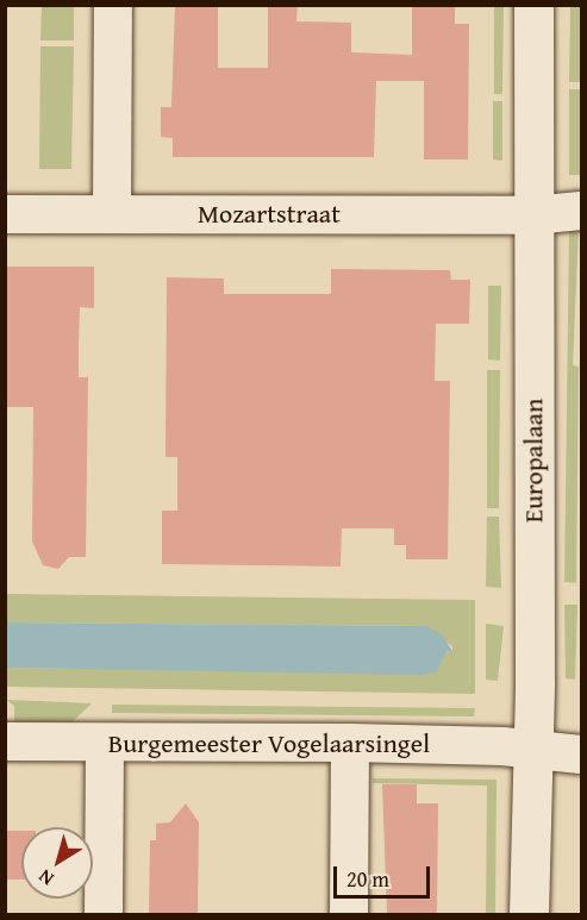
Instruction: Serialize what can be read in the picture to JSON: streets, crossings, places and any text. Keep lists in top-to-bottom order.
{
  "streets": {
    "street": ["Mozartstraat", "Europalaan", "Burgemeester Vogelaarsingel"]
  },
  "crossings": [
    ["Mozartstraat", "Europalaan"],
    ["Europalaan", "Burgemeester Vogelaarsingel"]
  ],
  "scale_bar": "20 m",
  "north": "bottom left"
}
